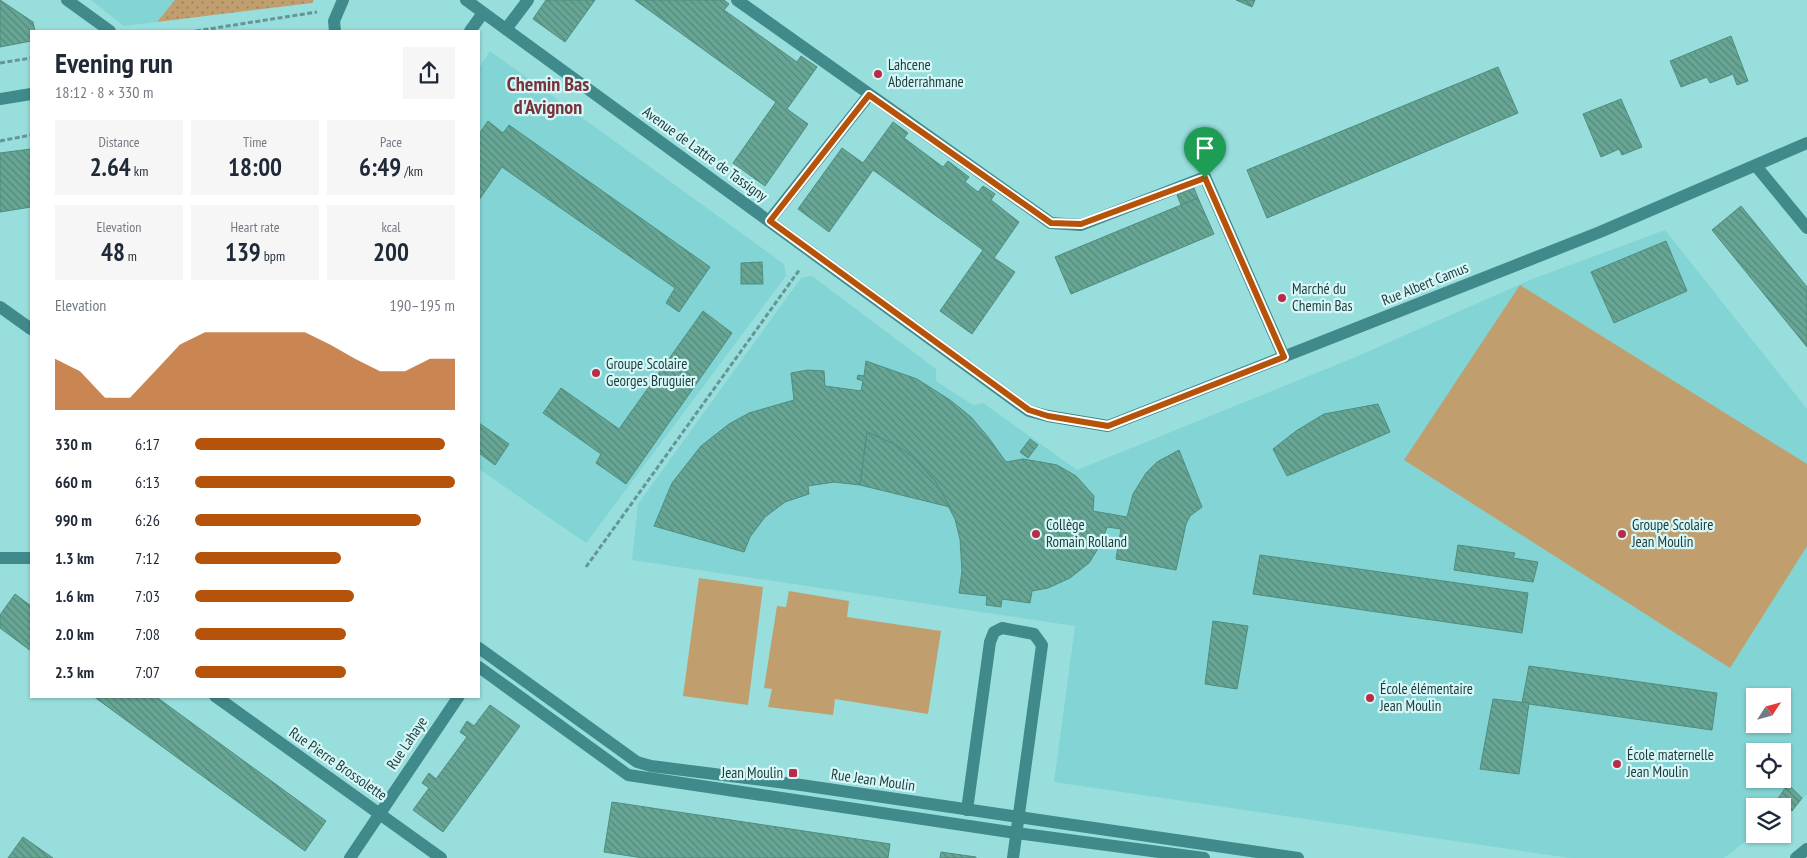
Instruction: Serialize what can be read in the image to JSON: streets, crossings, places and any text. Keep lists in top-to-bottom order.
{
  "streets": {
    "street": [
      "Avenue de Lattre de Tassigny",
      "Rue Albert Camus",
      "Rue Lahaye",
      "Rue Pierre Brossolette",
      "Rue Jean Moulin"
    ]
  },
  "crossings": [
    ["Avenue de Lattre de Tassigny", "Rue Albert Camus"],
    ["Rue Lahaye", "Rue Pierre Brossolette"]
  ],
  "districts": ["Chemin Bas d'Avignon"],
  "places": {
    "other": [
      "Lahcene Abderrahmane",
      "Marché du Chemin Bas",
      "Groupe Scolaire Georges Bruguier",
      "Collège Romain Rolland",
      "Groupe Scolaire Jean Moulin",
      "École élémentaire Jean Moulin",
      "École maternelle Jean Moulin"
    ],
    "transit": ["Jean Moulin"]
  },
  "north": "top right",
  "page": {
    "heading": ["Evening run", "18:12 · 8 × 330 m"],
    "stats": [
      ["Distance", "2.64 km"],
      ["Time", "18:00"],
      ["Pace", "6:49 /km"],
      ["Elevation", "48 m"],
      ["Heart rate", "139 bpm"],
      ["kcal", "200"]
    ],
    "chart": ["Elevation", "190–195 m"],
    "list": [
      {
        "name": "330 m",
        "note": "6:17"
      },
      {
        "name": "660 m",
        "note": "6:13"
      },
      {
        "name": "990 m",
        "note": "6:26"
      },
      {
        "name": "1.3 km",
        "note": "7:12"
      },
      {
        "name": "1.6 km",
        "note": "7:03"
      },
      {
        "name": "2.0 km",
        "note": "7:08"
      },
      {
        "name": "2.3 km",
        "note": "7:07"
      }
    ]
  }
}
